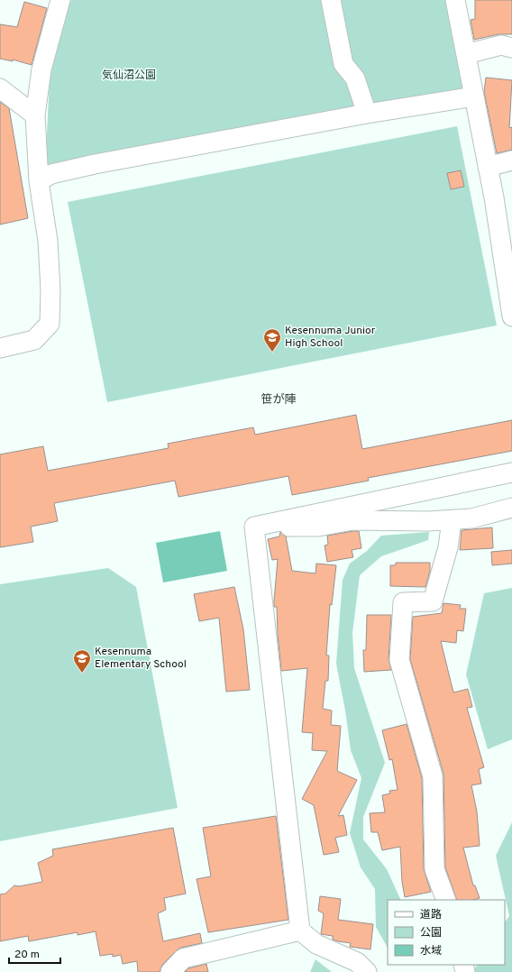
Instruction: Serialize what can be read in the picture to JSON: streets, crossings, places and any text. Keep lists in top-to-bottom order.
{
  "districts": ["笹が陣"],
  "parks": ["気仙沼公園"],
  "places": {
    "school or university": ["Kesennuma Junior High School", "Kesennuma Elementary School"]
  },
  "legend": ["道路", "公園", "水域"],
  "scale_bar": "20 m"
}
